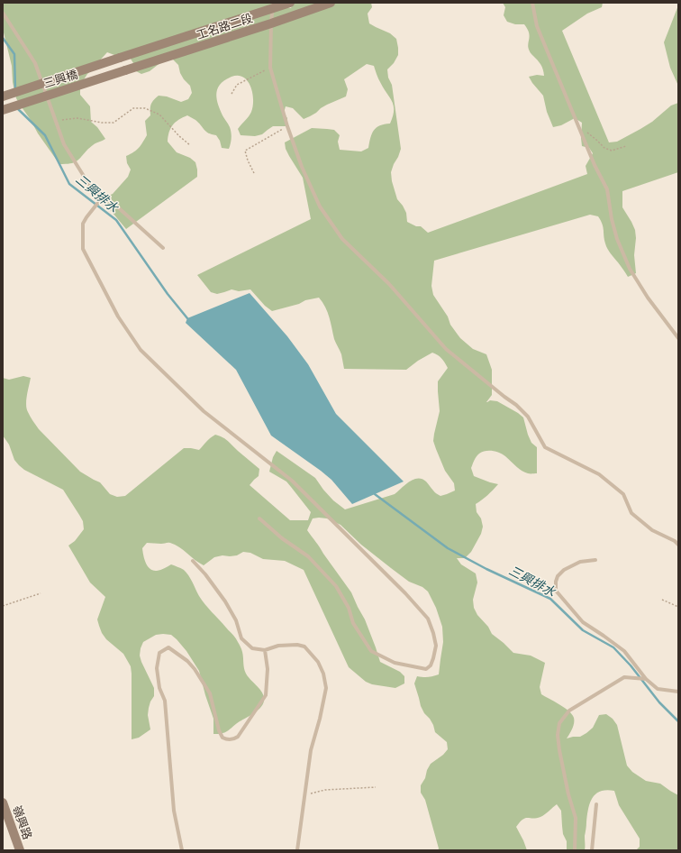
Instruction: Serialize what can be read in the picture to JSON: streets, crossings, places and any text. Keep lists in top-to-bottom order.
{
  "streets": {
    "main road": ["工名路二段", "三興橋", "嶺興路"]
  },
  "crossings": [
    ["工名路二段", "三興橋"]
  ],
  "water": ["三興排水"]
}
